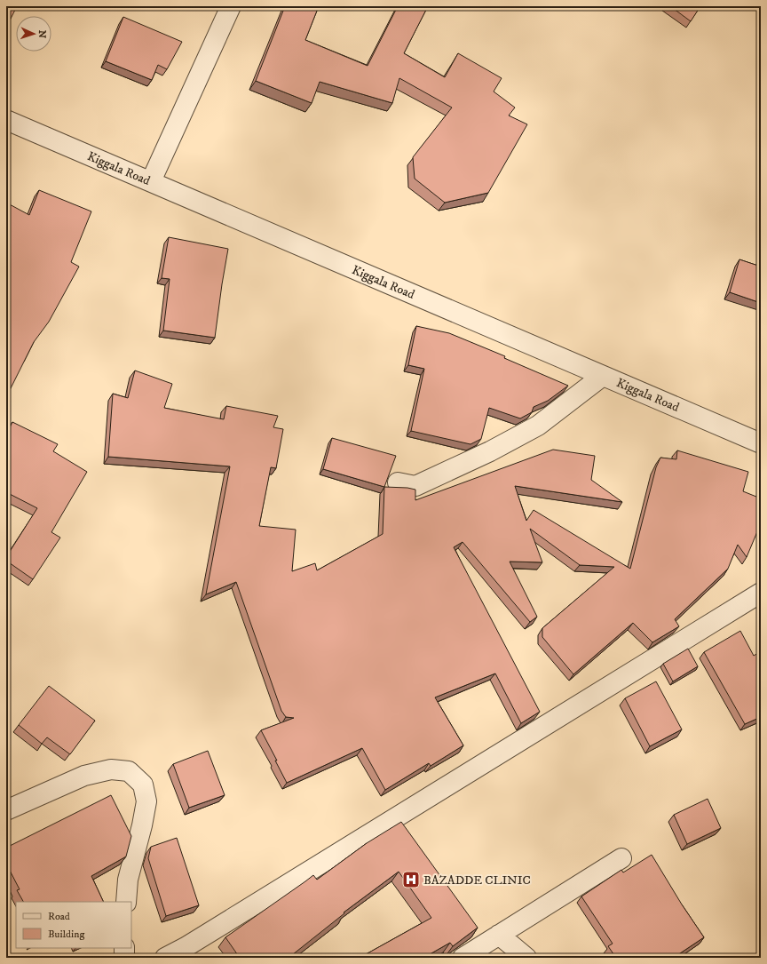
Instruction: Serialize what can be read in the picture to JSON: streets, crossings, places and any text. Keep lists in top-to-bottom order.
{
  "streets": {
    "street": ["Kiggala Road"]
  },
  "places": {
    "hospital": ["BAZADDE CLINIC"]
  },
  "legend": ["Road", "Building"],
  "north": "right"
}
